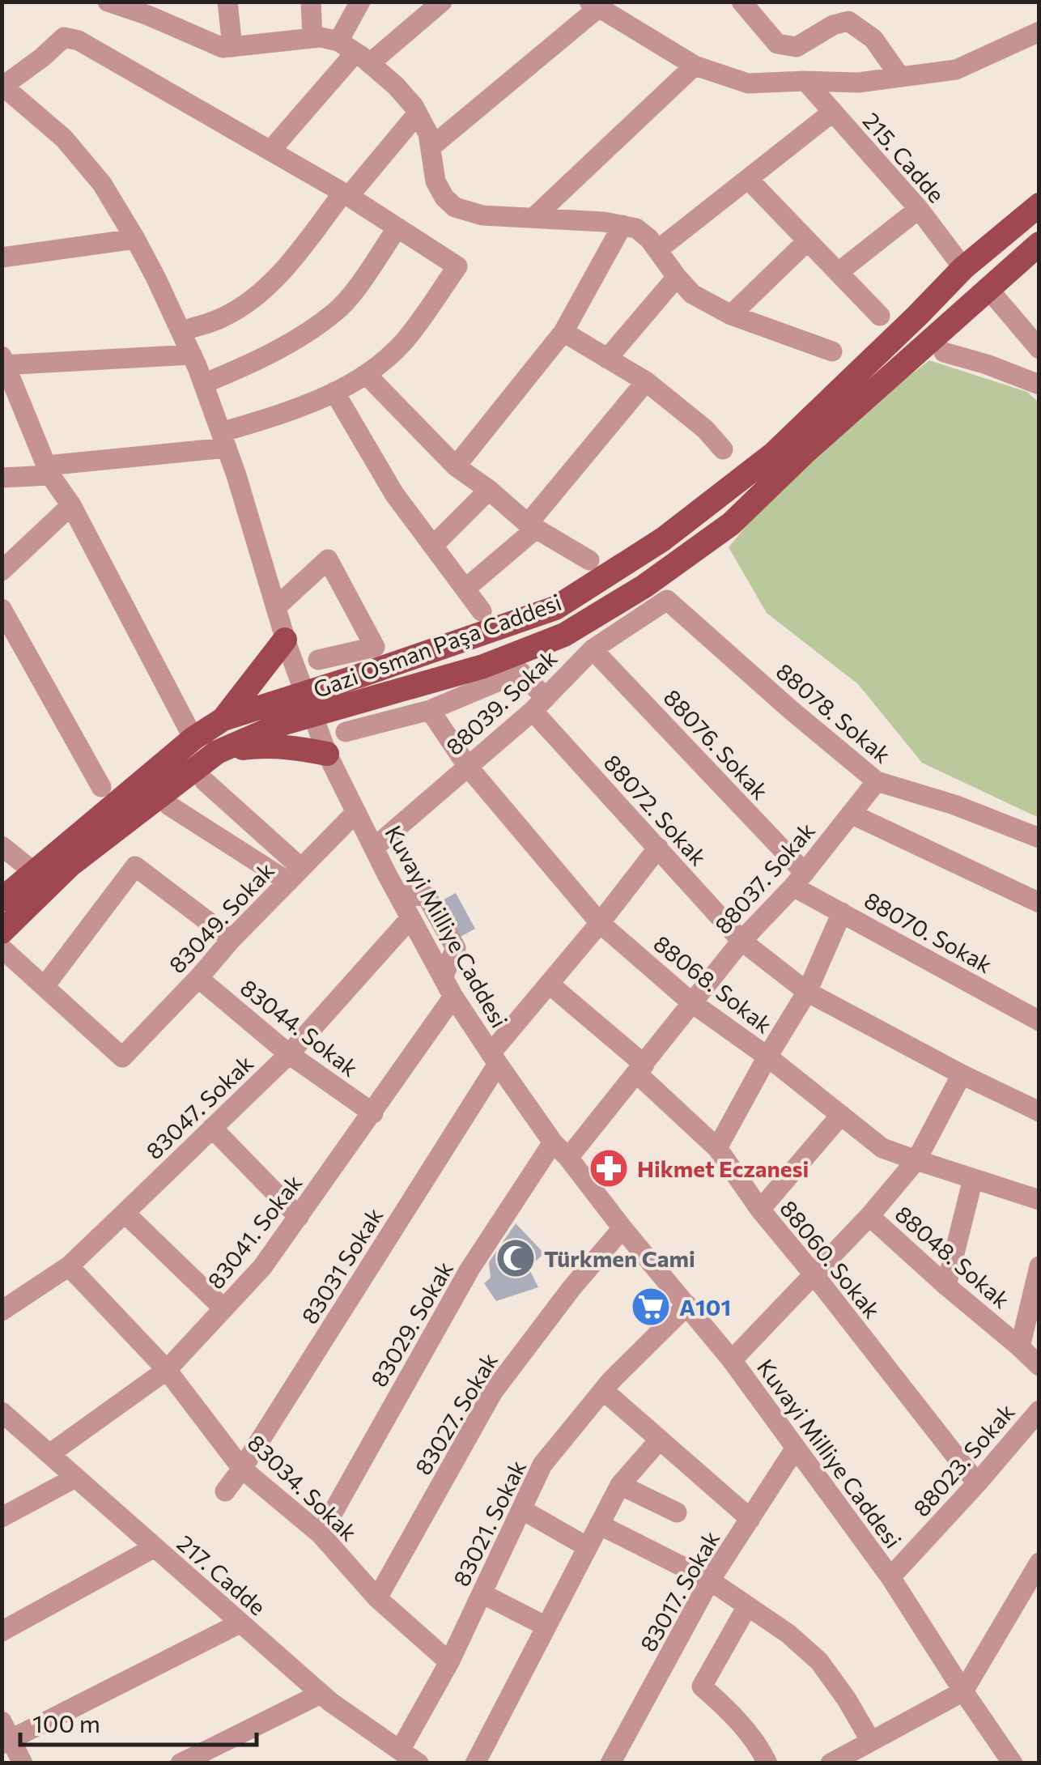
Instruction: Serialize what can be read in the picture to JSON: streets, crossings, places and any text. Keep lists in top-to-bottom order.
{
  "streets": {
    "main road": ["Gazi Osman Paşa Caddesi"],
    "street": [
      "215. Cadde",
      "88039. Sokak",
      "88078. Sokak",
      "88076. Sokak",
      "88072. Sokak",
      "88037. Sokak",
      "83049. Sokak",
      "Kuvayi Milliye Caddesi",
      "88070. Sokak",
      "88068. Sokak",
      "83044. Sokak",
      "83047. Sokak",
      "83041. Sokak",
      "88048. Sokak",
      "88060. Sokak",
      "83031 Sokak",
      "83029. Sokak",
      "83027. Sokak",
      "88023. Sokak",
      "83034. Sokak",
      "83021. Sokak",
      "217. Cadde",
      "83017. Sokak"
    ]
  },
  "crossings": [
    ["215. Cadde", "Gazi Osman Paşa Caddesi"],
    ["Gazi Osman Paşa Caddesi", "Kuvayi Milliye Caddesi"],
    ["88039. Sokak", "88078. Sokak"],
    ["88039. Sokak", "88076. Sokak"],
    ["88039. Sokak", "88072. Sokak"],
    ["88039. Sokak", "Kuvayi Milliye Caddesi"],
    ["88039. Sokak", "88068. Sokak"],
    ["88078. Sokak", "88037. Sokak"],
    ["88076. Sokak", "88037. Sokak"],
    ["88076. Sokak", "88070. Sokak"],
    ["88072. Sokak", "88037. Sokak"],
    ["88072. Sokak", "88068. Sokak"],
    ["88072. Sokak", "83031 Sokak"],
    ["88037. Sokak", "Kuvayi Milliye Caddesi"],
    ["88037. Sokak", "88070. Sokak"],
    ["88037. Sokak", "88068. Sokak"],
    ["88037. Sokak", "88060. Sokak"],
    ["83049. Sokak", "Kuvayi Milliye Caddesi"],
    ["83049. Sokak", "83044. Sokak"],
    ["Kuvayi Milliye Caddesi", "83047. Sokak"],
    ["Kuvayi Milliye Caddesi", "83041. Sokak"],
    ["Kuvayi Milliye Caddesi", "83031 Sokak"],
    ["Kuvayi Milliye Caddesi", "83029. Sokak"],
    ["Kuvayi Milliye Caddesi", "83027. Sokak"],
    ["Kuvayi Milliye Caddesi", "88023. Sokak"],
    ["Kuvayi Milliye Caddesi", "83021. Sokak"],
    ["Kuvayi Milliye Caddesi", "83017. Sokak"],
    ["88068. Sokak", "83031 Sokak"],
    ["83044. Sokak", "83047. Sokak"],
    ["83044. Sokak", "83041. Sokak"],
    ["83047. Sokak", "83034. Sokak"],
    ["83041. Sokak", "83034. Sokak"],
    ["83041. Sokak", "217. Cadde"],
    ["88060. Sokak", "83031 Sokak"],
    ["88060. Sokak", "88023. Sokak"],
    ["83031 Sokak", "83034. Sokak"],
    ["83029. Sokak", "83034. Sokak"],
    ["83027. Sokak", "83034. Sokak"],
    ["83034. Sokak", "83021. Sokak"],
    ["83021. Sokak", "217. Cadde"]
  ],
  "places": {
    "pharmacy": ["Hikmet Eczanesi"],
    "mosque": ["Türkmen Cami"],
    "supermarket": ["A101"]
  },
  "scale_bar": "100 m"
}
